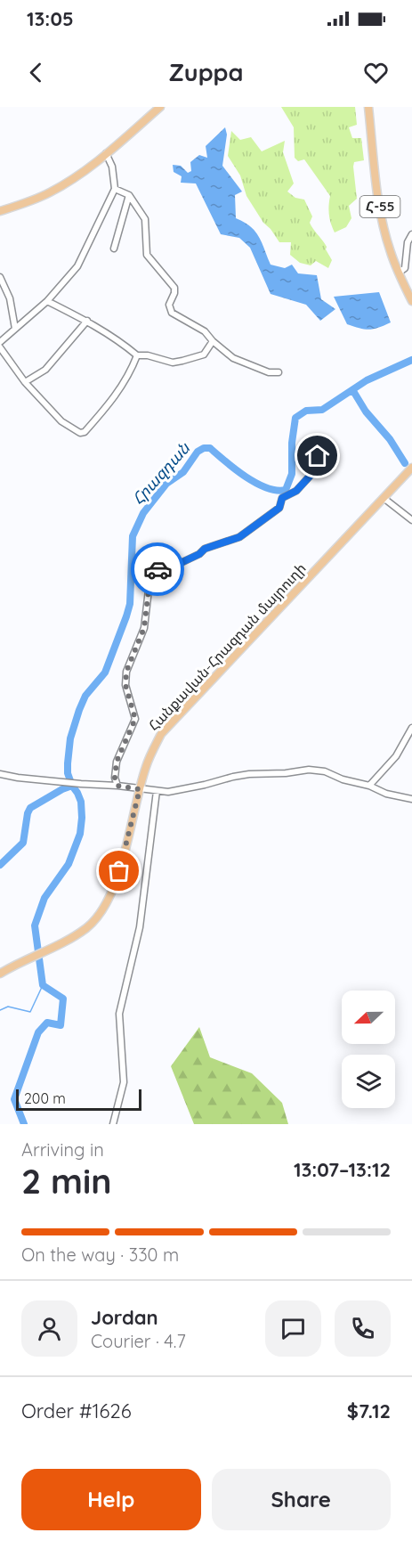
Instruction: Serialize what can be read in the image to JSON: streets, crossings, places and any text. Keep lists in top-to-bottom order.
{
  "streets": {
    "main road": ["Հ-55", "Հանքավան-Հրազդան մայրուղի"]
  },
  "water": ["Հրազդան"],
  "scale_bar": "200 m",
  "north": "left",
  "page": {
    "status": "13:05",
    "header": "Zuppa",
    "scale": "200 m",
    "heading": ["2 min", "Arriving in", "13:07–13:12"],
    "panel": [
      "Jordan",
      "Courier · 4.7",
      "Order #1626",
      "$7.12"
    ],
    "bar": "On the way · 330 m",
    "buttons": ["Help", "Share"]
  }
}
